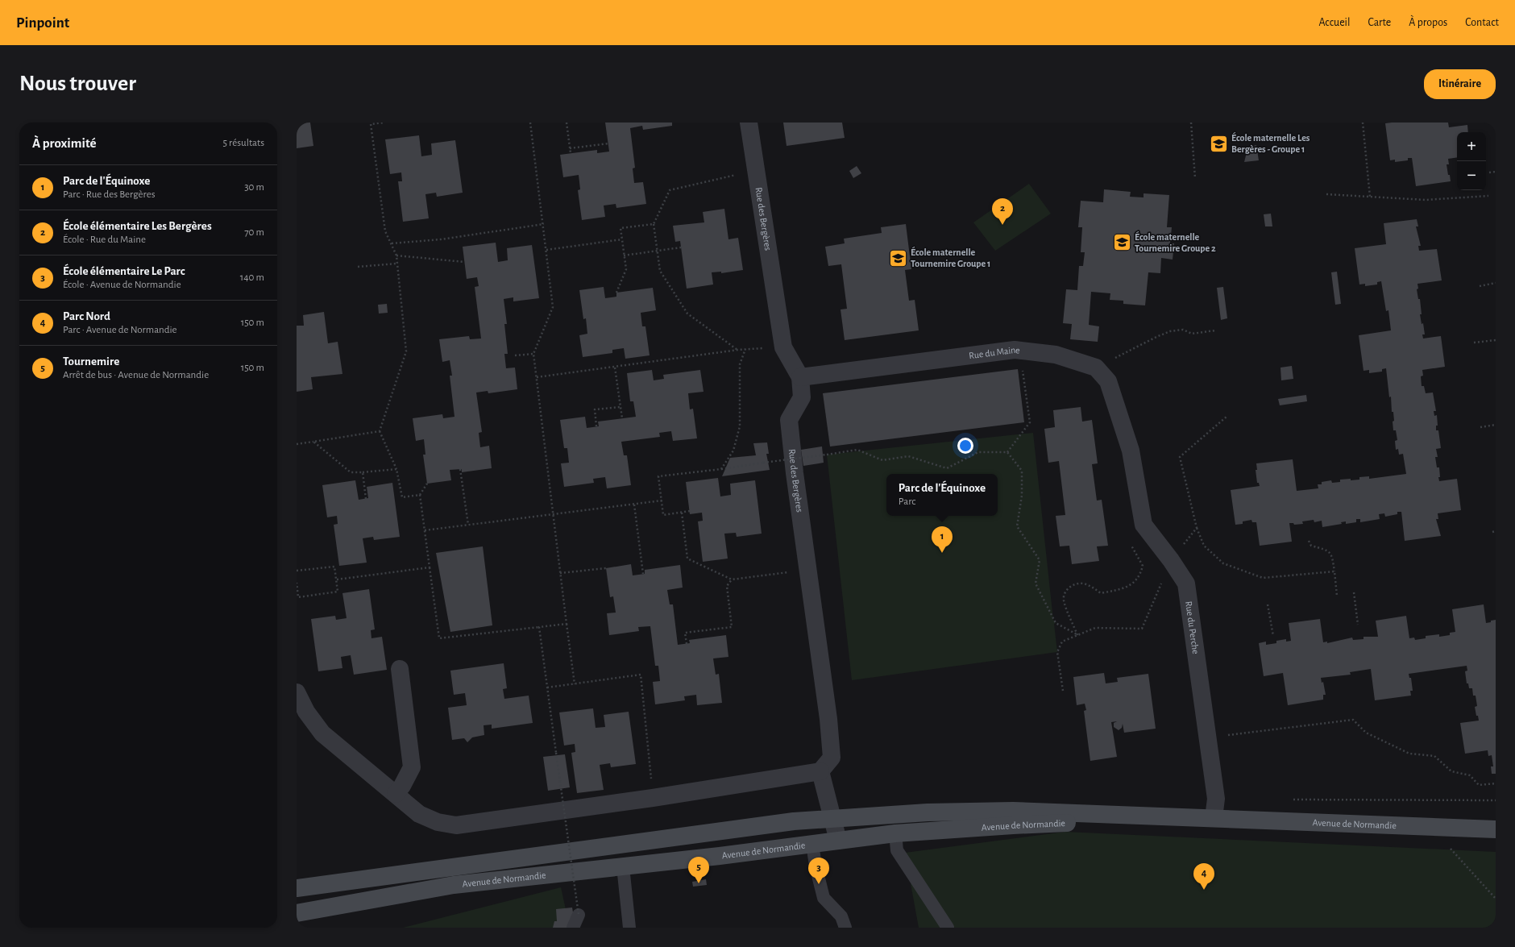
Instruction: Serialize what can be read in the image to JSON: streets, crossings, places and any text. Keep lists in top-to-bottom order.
{
  "streets": {
    "street": [
      "Rue des Bergères",
      "Rue du Maine",
      "Rue du Perche",
      "Avenue de Normandie"
    ]
  },
  "crossings": [
    ["Rue des Bergères", "Rue du Maine"],
    ["Rue du Maine", "Rue du Perche"],
    ["Rue du Perche", "Avenue de Normandie"]
  ],
  "places": {
    "school or university": ["École maternelle Les Bergères - Groupe 1", "École maternelle Tournemire Groupe 2", "École maternelle Tournemire Groupe 1"]
  },
  "page": {
    "header": "Pinpoint",
    "nav": [
      "Accueil",
      "Carte",
      "À propos",
      "Contact"
    ],
    "buttons": "Itinéraire",
    "title": "Nous trouver",
    "heading": ["À proximité", "5 résultats"],
    "map_buttons": ["+", "−"],
    "list": [
      {
        "mark": "1",
        "name": "Parc de l'Équinoxe",
        "note": "Parc · Rue des Bergères",
        "value": "30 m"
      },
      {
        "mark": "2",
        "name": "École élémentaire Les Bergères",
        "note": "École · Rue du Maine",
        "value": "70 m"
      },
      {
        "mark": "3",
        "name": "École élémentaire Le Parc",
        "note": "École · Avenue de Normandie",
        "value": "140 m"
      },
      {
        "mark": "4",
        "name": "Parc Nord",
        "note": "Parc · Avenue de Normandie",
        "value": "150 m"
      },
      {
        "mark": "5",
        "name": "Tournemire",
        "note": "Arrêt de bus · Avenue de Normandie",
        "value": "150 m"
      }
    ],
    "pins": [
      "2",
      "1",
      "5",
      "3",
      "4"
    ],
    "popup": ["Parc de l'Équinoxe", "Parc"]
  }
}
